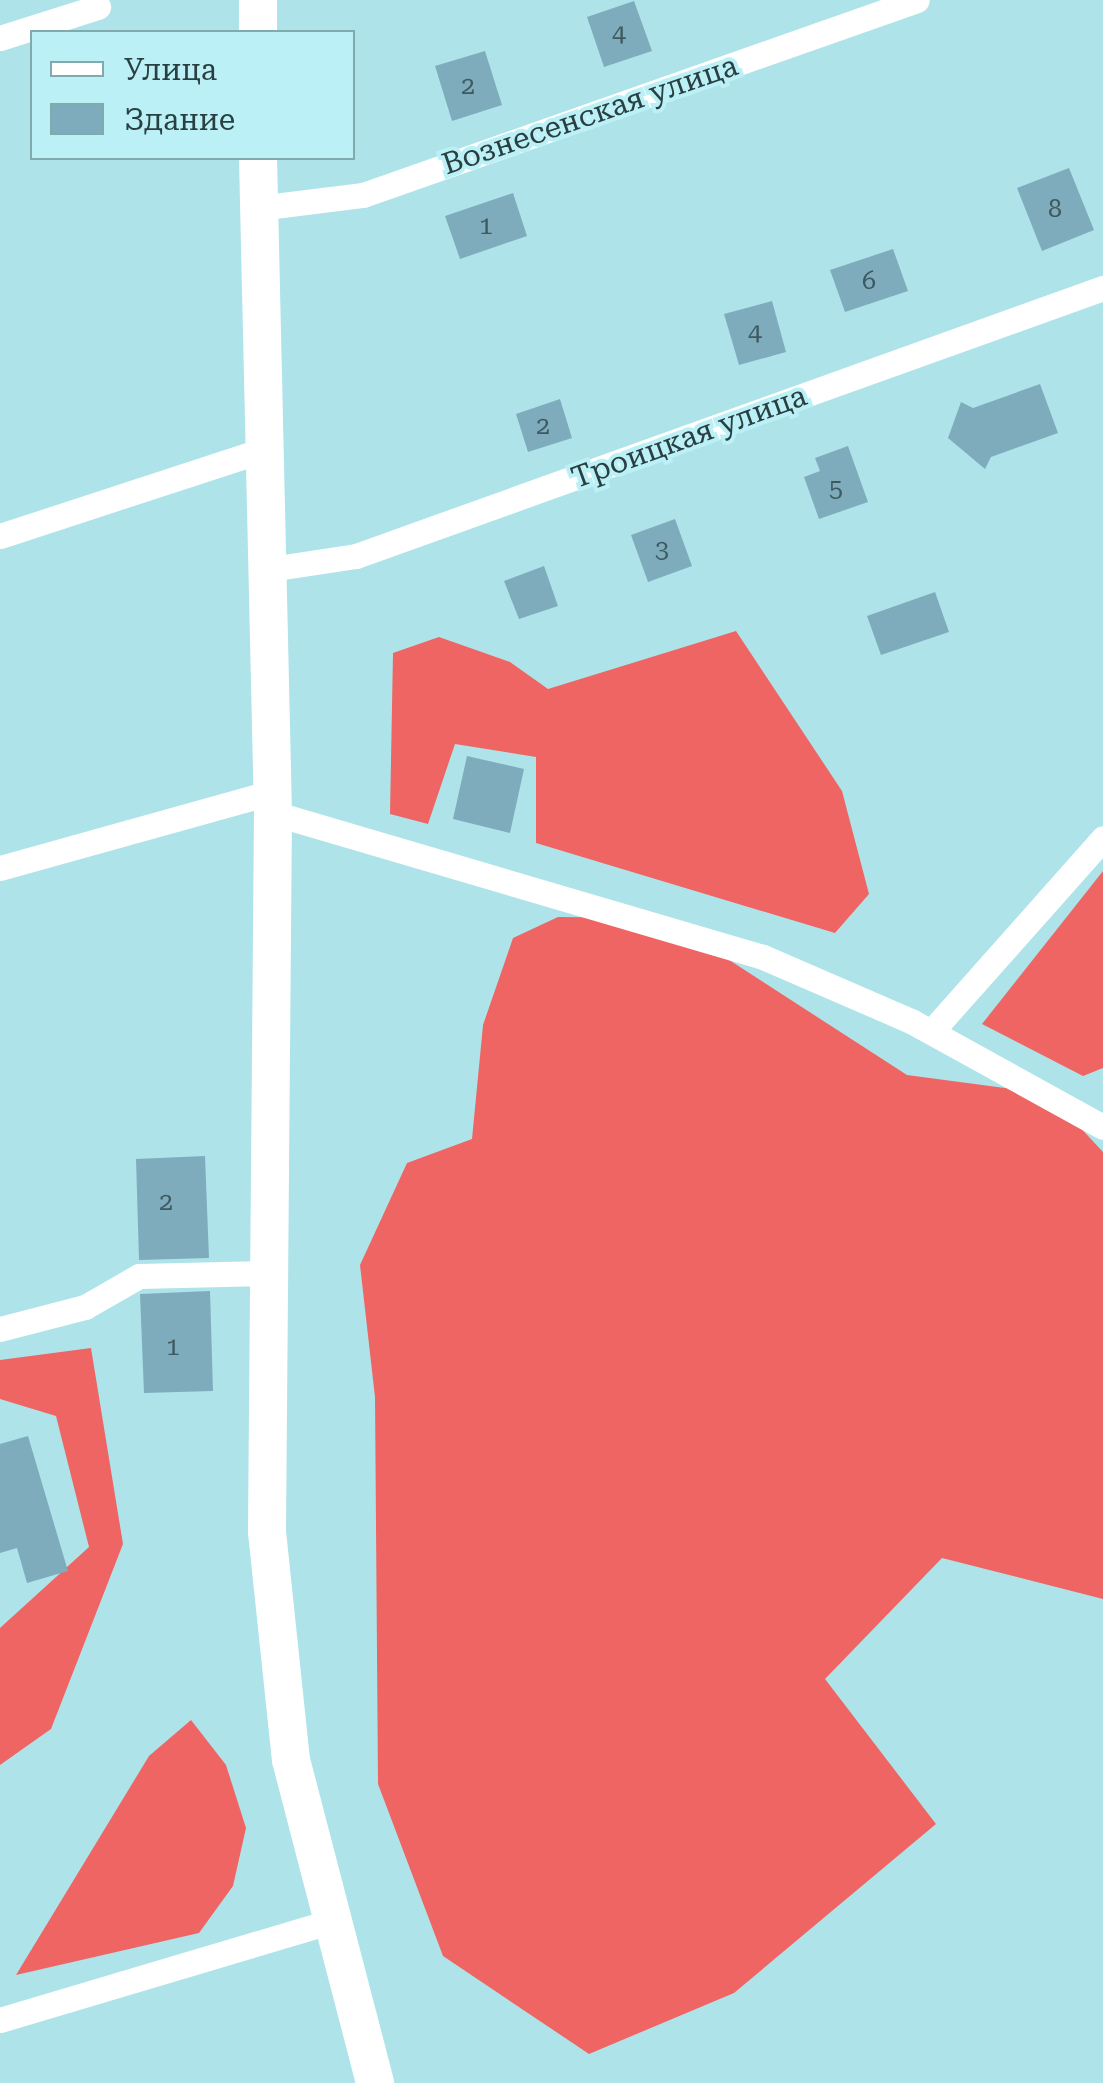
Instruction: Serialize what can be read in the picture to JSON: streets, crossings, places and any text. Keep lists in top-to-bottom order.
{
  "streets": {
    "street": ["Вознесенская улица", "Троицкая улица"]
  },
  "house_numbers": [
    "4",
    "2",
    "8",
    "1",
    "6",
    "4",
    "2",
    "5",
    "3",
    "2",
    "1"
  ],
  "legend": ["Улица", "Здание"]
}
